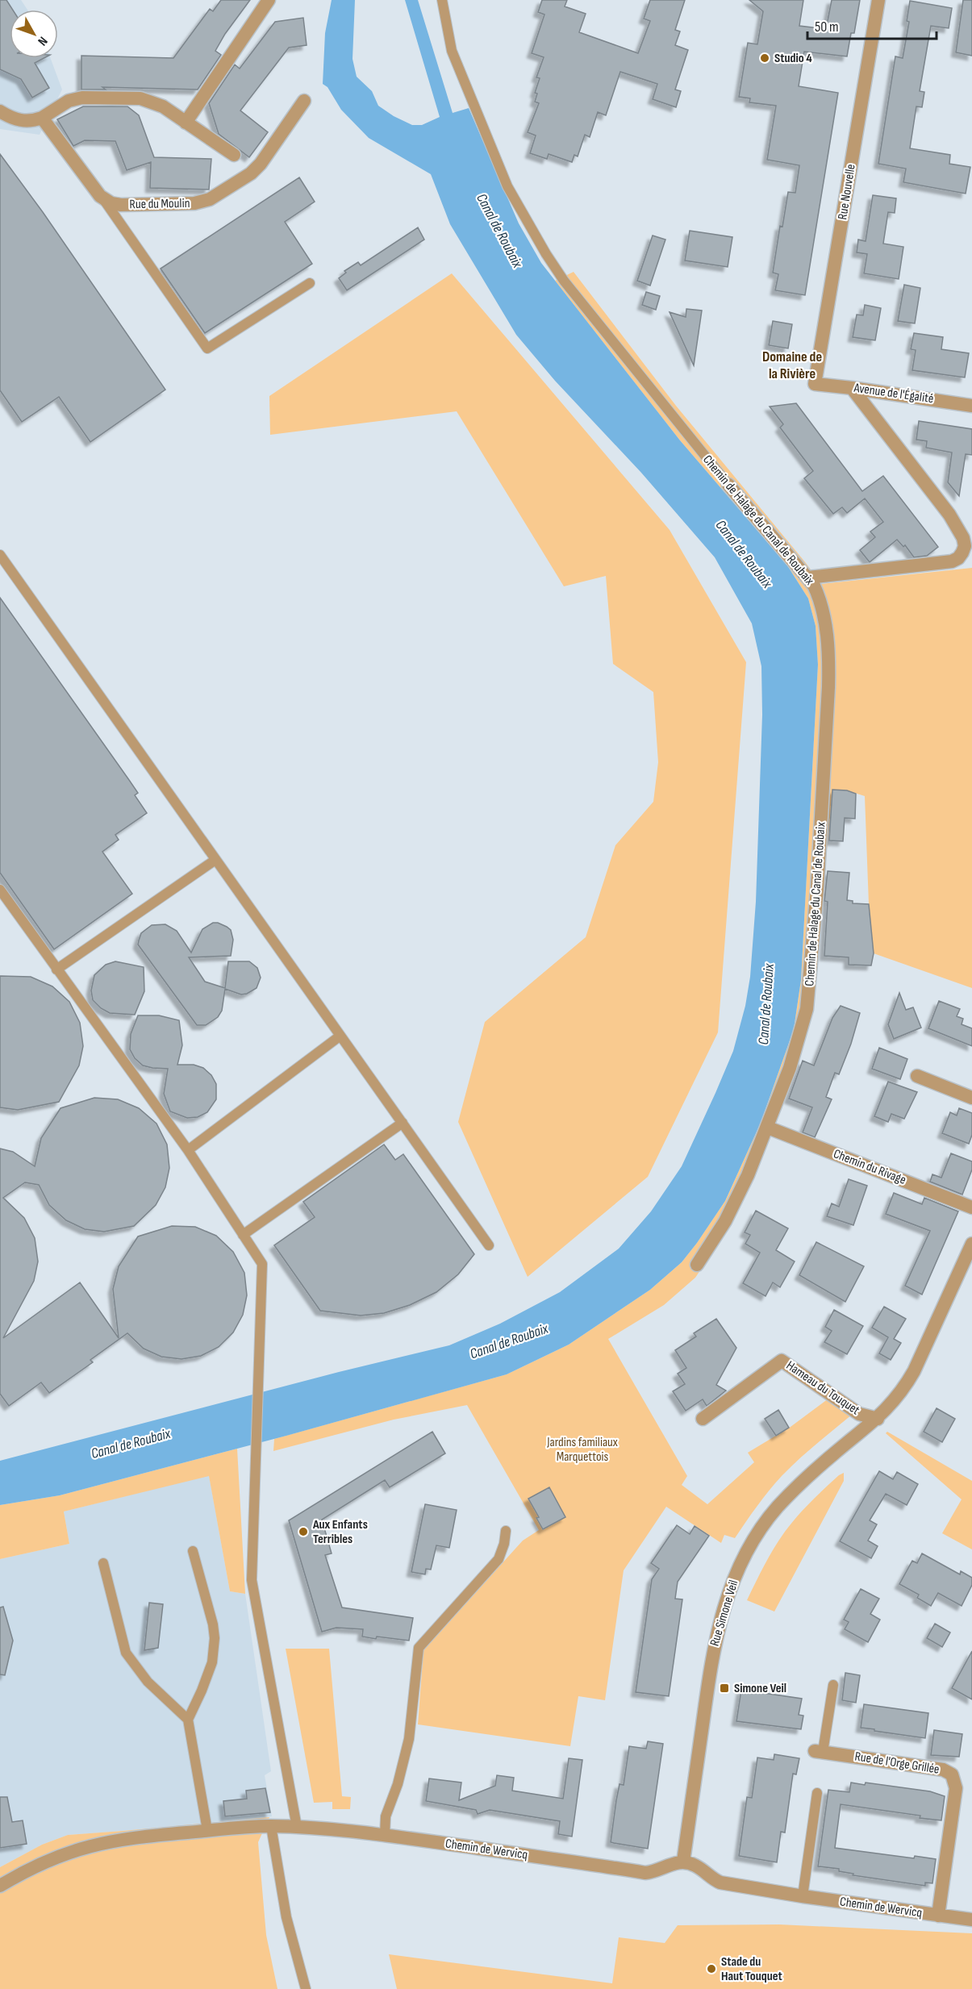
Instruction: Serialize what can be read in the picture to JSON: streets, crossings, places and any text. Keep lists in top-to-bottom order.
{
  "streets": {
    "street": [
      "Rue Nouvelle",
      "Rue du Moulin",
      "Avenue de l'Égalité",
      "Chemin de Halage du Canal de Roubaix",
      "Chemin du Rivage",
      "Hameau du Touquet",
      "Rue Simone Veil",
      "Rue de l'Orge Grillée",
      "Chemin de Wervicq"
    ]
  },
  "crossings": [
    ["Rue Nouvelle", "Avenue de l'Égalité"],
    ["Chemin de Halage du Canal de Roubaix", "Chemin du Rivage"],
    ["Hameau du Touquet", "Rue Simone Veil"],
    ["Rue Simone Veil", "Chemin de Wervicq"],
    ["Rue de l'Orge Grillée", "Chemin de Wervicq"]
  ],
  "districts": ["Domaine de la Rivière"],
  "water": ["Canal de Roubaix"],
  "parks": ["Jardins familiaux Marquettois"],
  "places": {
    "other": ["Studio 4", "Aux Enfants Terribles", "Stade du Haut Touquet"],
    "transit": ["Simone Veil"]
  },
  "scale_bar": "50 m",
  "north": "bottom right"
}
